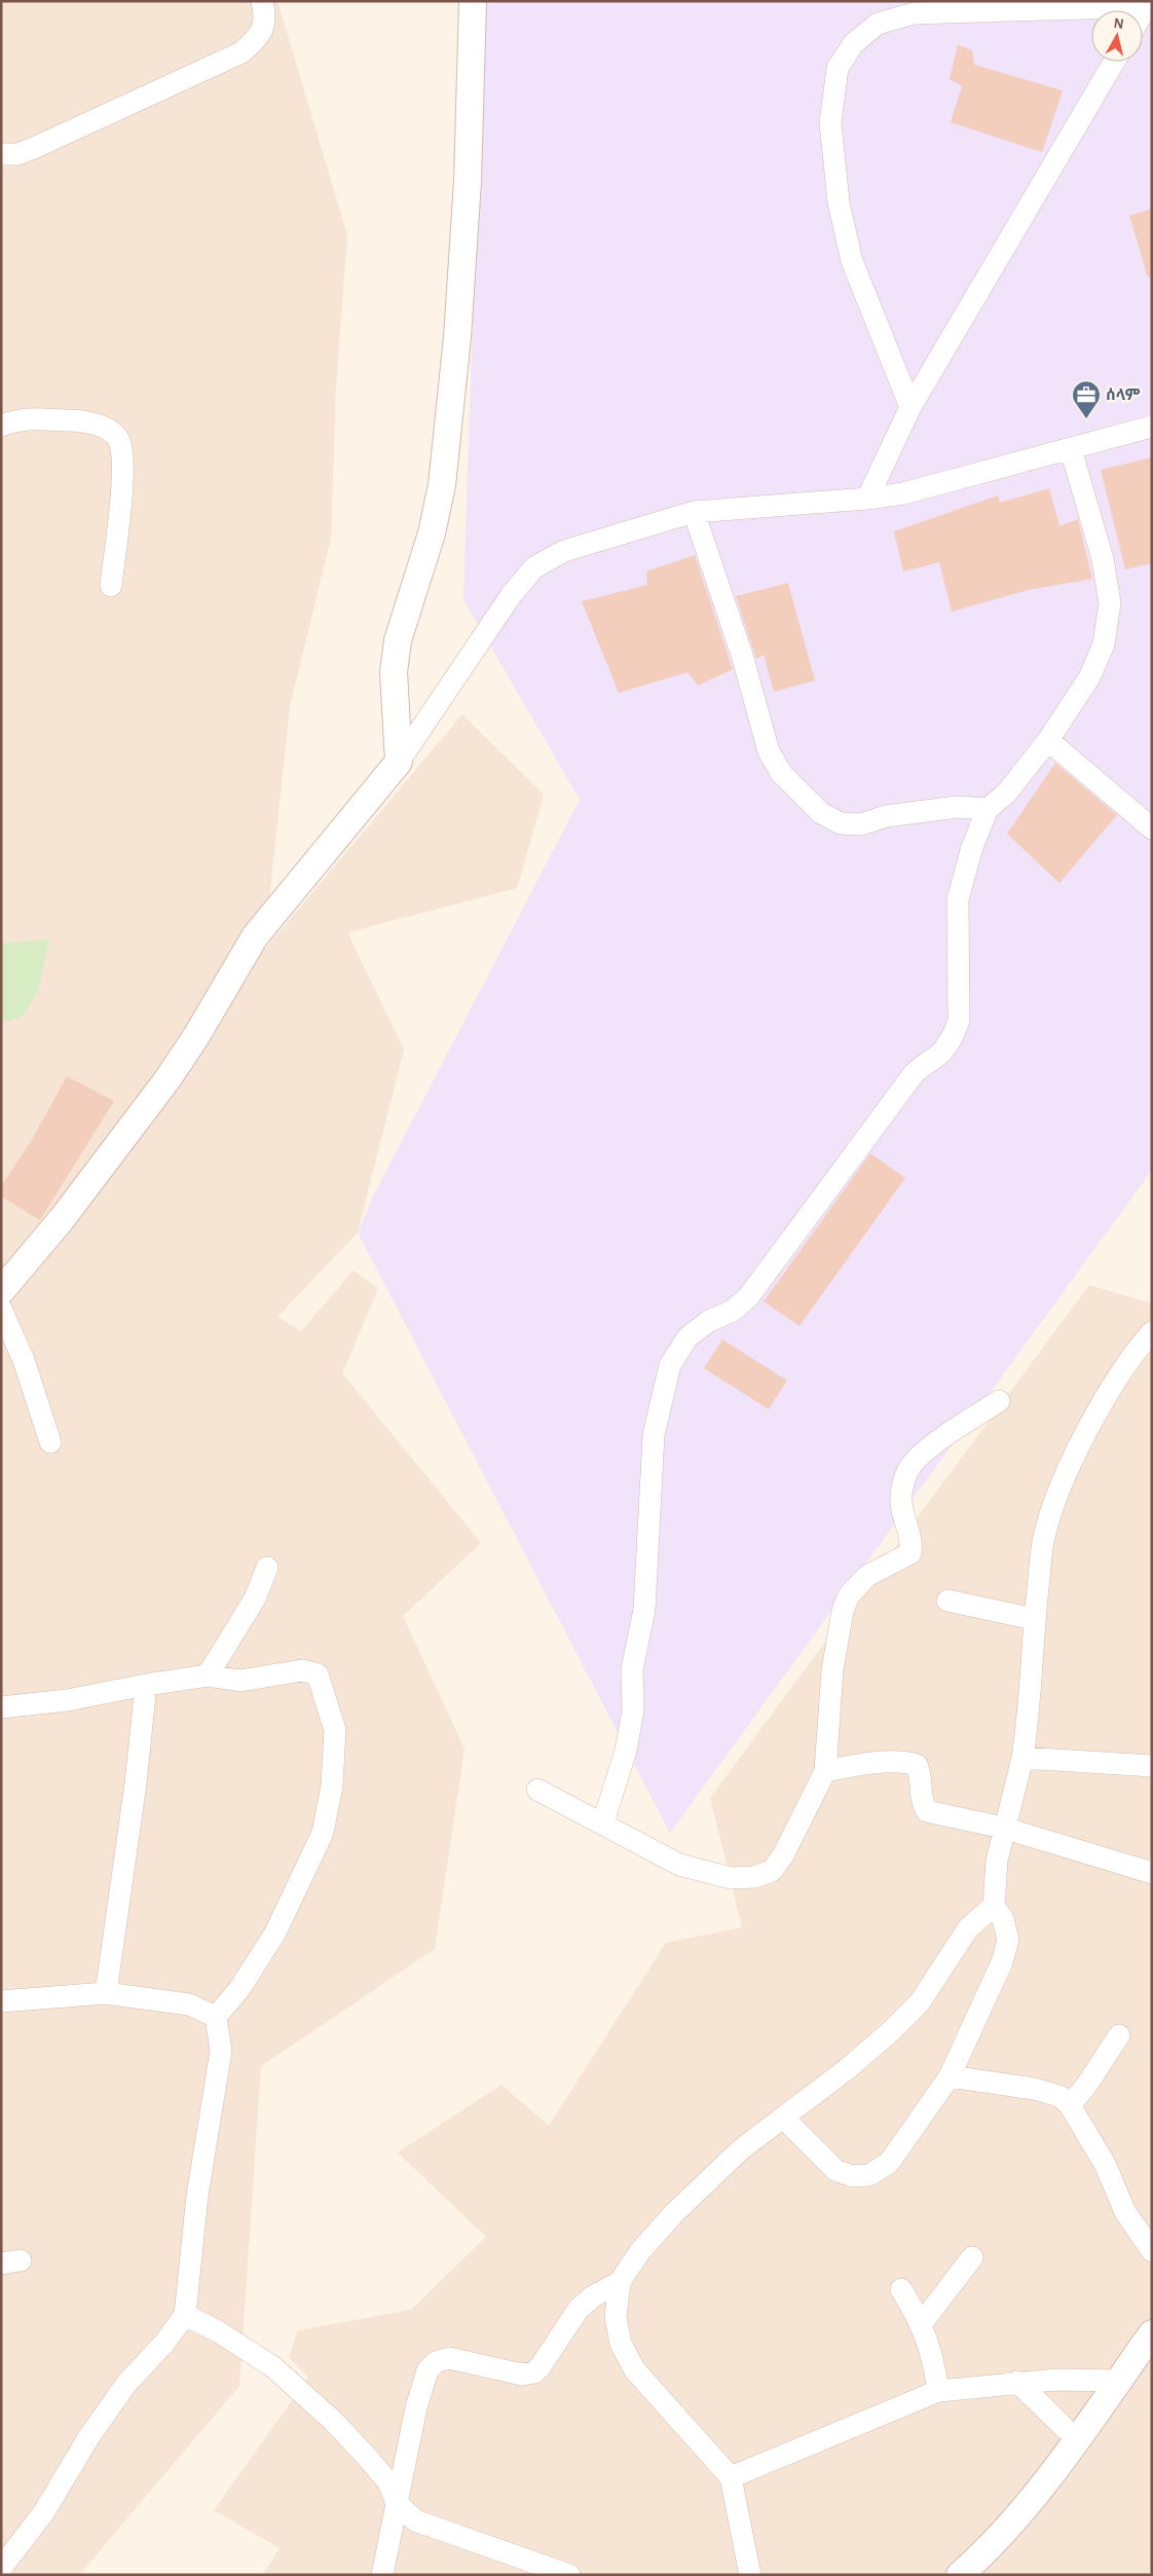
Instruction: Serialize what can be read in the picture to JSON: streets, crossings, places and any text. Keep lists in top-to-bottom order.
{
  "places": {
    "office": ["ሰላም"]
  },
  "north": "top"
}
